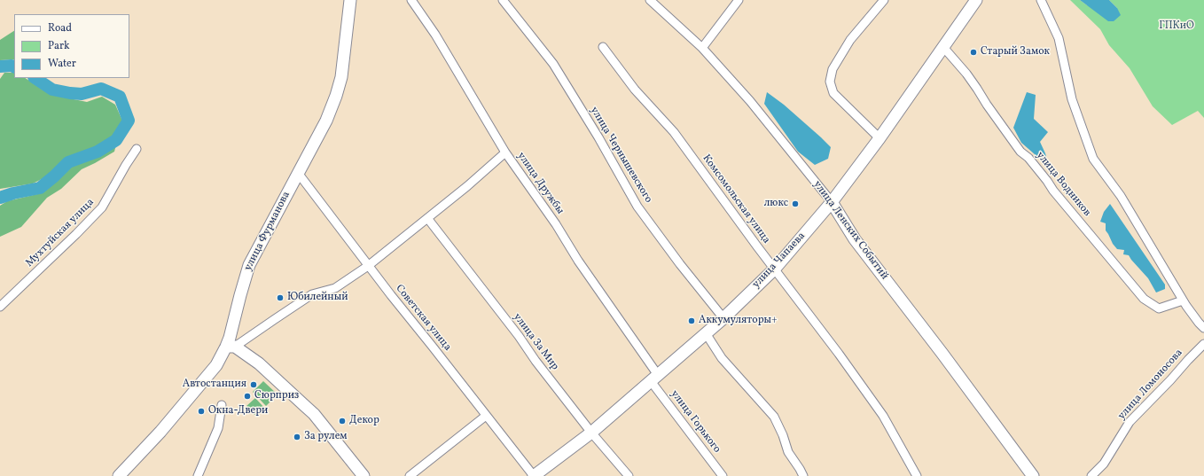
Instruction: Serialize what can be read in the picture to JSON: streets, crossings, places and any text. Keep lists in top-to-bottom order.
{
  "streets": {
    "main road": ["улица Ленских Событий", "улица Фурманова", "улица Чапаева"],
    "street": [
      "улица Чернышевского",
      "улица Дружбы",
      "улица Водников",
      "Комсомольская улица",
      "Мухтуйская улица",
      "Советская улица",
      "улица За Мир",
      "улица Ломоносова",
      "улица Горького"
    ]
  },
  "crossings": [
    ["улица Чернышевского", "улица Чапаева"],
    ["улица Дружбы", "улица Чапаева"],
    ["улица Дружбы", "улица Горького"],
    ["улица Водников", "улица Чапаева"],
    ["Комсомольская улица", "улица Чапаева"],
    ["улица Ленских Событий", "улица Чапаева"],
    ["улица Фурманова", "Советская улица"],
    ["улица Чапаева", "Советская улица"],
    ["улица Чапаева", "улица За Мир"],
    ["улица Чапаева", "улица Горького"]
  ],
  "parks": ["ГПКиО"],
  "places": [
    "Старый Замок",
    "люкс",
    "Юбилейный",
    "Аккумуляторы+",
    "Автостанция",
    "Сюрприз",
    "Окна-Двери",
    "Декор",
    "За рулем"
  ],
  "legend": ["Road", "Park", "Water"]
}
